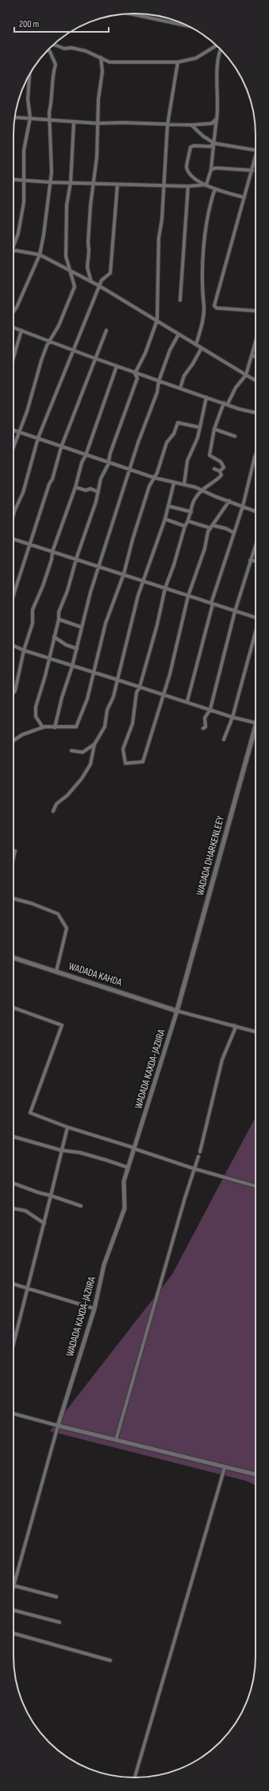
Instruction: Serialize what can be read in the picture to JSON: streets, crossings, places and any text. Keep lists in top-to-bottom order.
{
  "streets": {
    "main road": ["WADADA DHARKENLEEY", "WADADA KAHDA"],
    "street": ["WADADA KAXDA-JAZIIRA"]
  },
  "crossings": [
    ["WADADA DHARKENLEEY", "WADADA KAHDA"],
    ["WADADA DHARKENLEEY", "WADADA KAXDA-JAZIIRA"],
    ["WADADA KAHDA", "WADADA KAXDA-JAZIIRA"]
  ],
  "scale_bar": "200 m"
}
